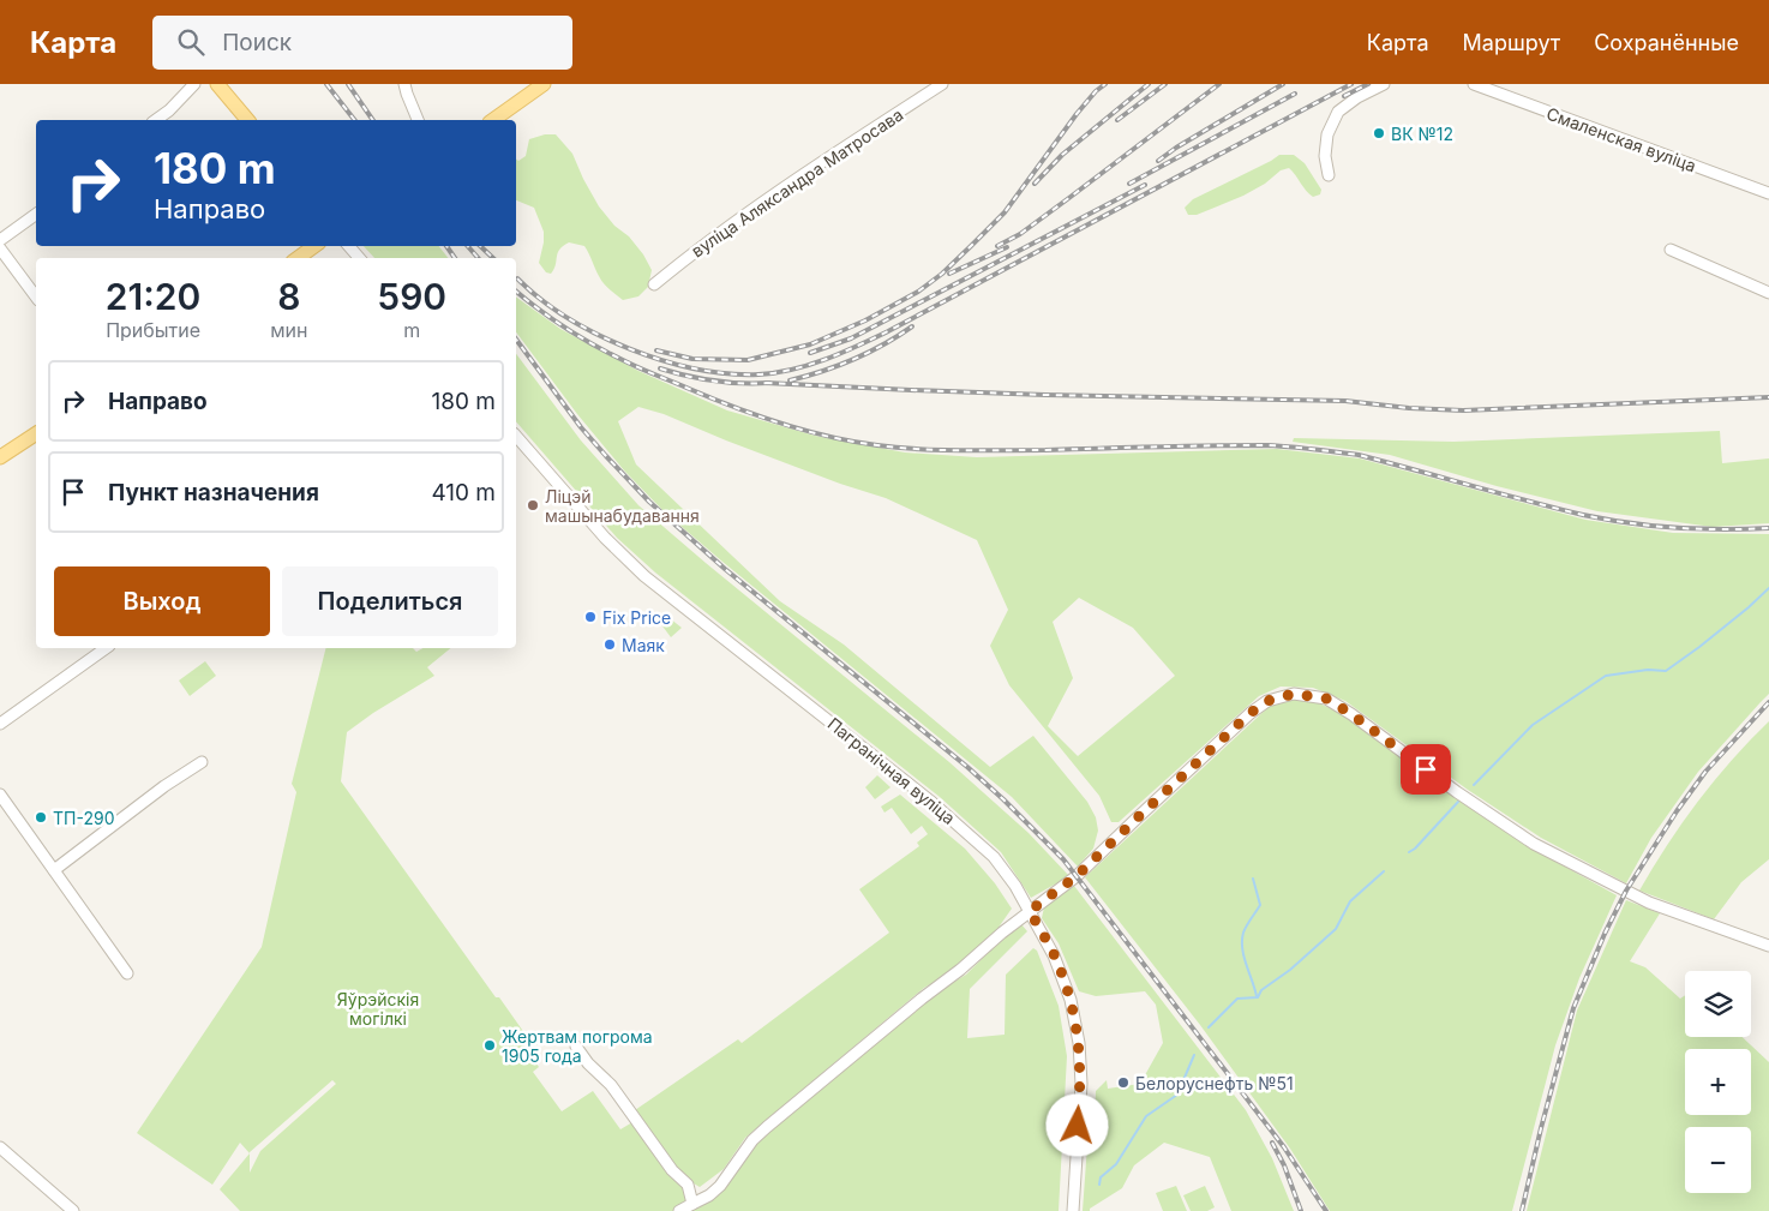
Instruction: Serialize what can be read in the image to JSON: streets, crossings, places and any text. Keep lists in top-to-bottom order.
{
  "streets": {
    "street": ["Смаленская вуліца", "вуліца Аляксандра Матросава", "Пагранічная вуліца"]
  },
  "parks": ["Яўрэйскія могілкі"],
  "places": [
    "ВК №12",
    "Ліцэй машынабудавання",
    "Fix Price",
    "Маяк",
    "ТП-290",
    "Жертвам погрома 1905 года",
    "Белоруснефть №51"
  ],
  "page": {
    "header": "Карта",
    "search": "Поиск",
    "nav": ["Карта", "Маршрут", "Сохранённые"],
    "turn": ["180 m", "Направо"],
    "eta": [
      "21:20",
      "Прибытие",
      "8",
      "мин",
      "590",
      "m"
    ],
    "list": [
      {
        "name": "Направо",
        "value": "180 m"
      },
      {
        "name": "Пункт назначения",
        "value": "410 m"
      }
    ],
    "buttons": ["Выход", "Поделиться"],
    "map_buttons": ["+", "−"]
  }
}
